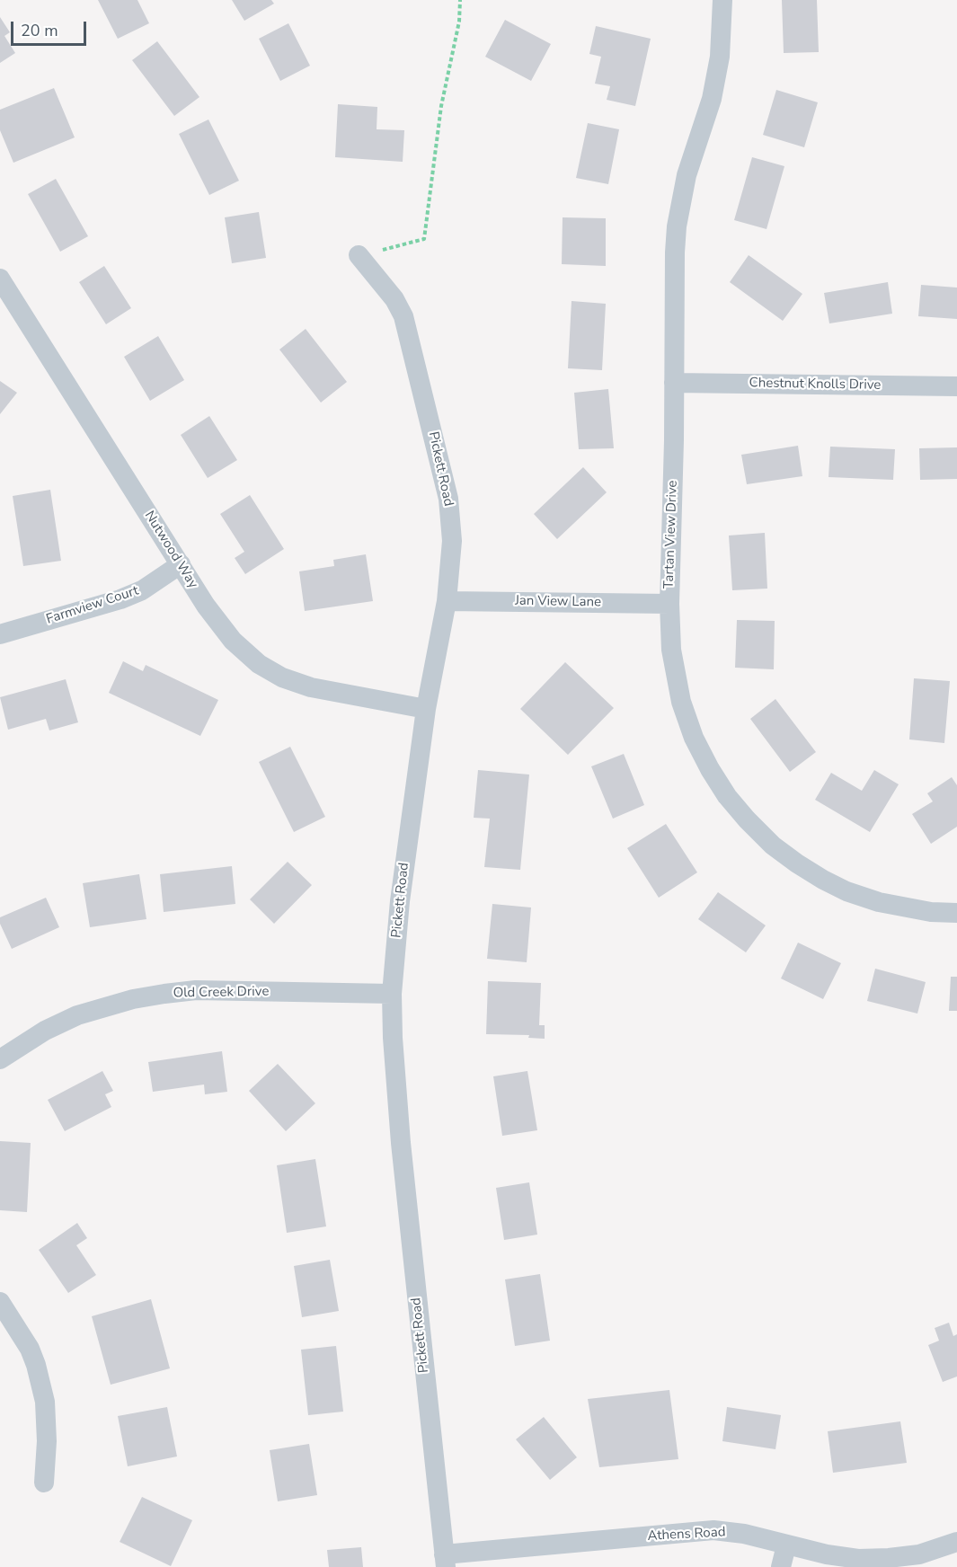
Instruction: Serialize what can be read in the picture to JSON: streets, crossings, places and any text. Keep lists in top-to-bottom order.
{
  "streets": {
    "street": [
      "Chestnut Knolls Drive",
      "Pickett Road",
      "Tartan View Drive",
      "Nutwood Way",
      "Jan View Lane",
      "Farmview Court",
      "Old Creek Drive",
      "Athens Road"
    ]
  },
  "crossings": [
    ["Chestnut Knolls Drive", "Tartan View Drive"],
    ["Pickett Road", "Nutwood Way"],
    ["Pickett Road", "Jan View Lane"],
    ["Pickett Road", "Old Creek Drive"],
    ["Pickett Road", "Athens Road"],
    ["Tartan View Drive", "Jan View Lane"],
    ["Nutwood Way", "Farmview Court"]
  ],
  "scale_bar": "20 m"
}
